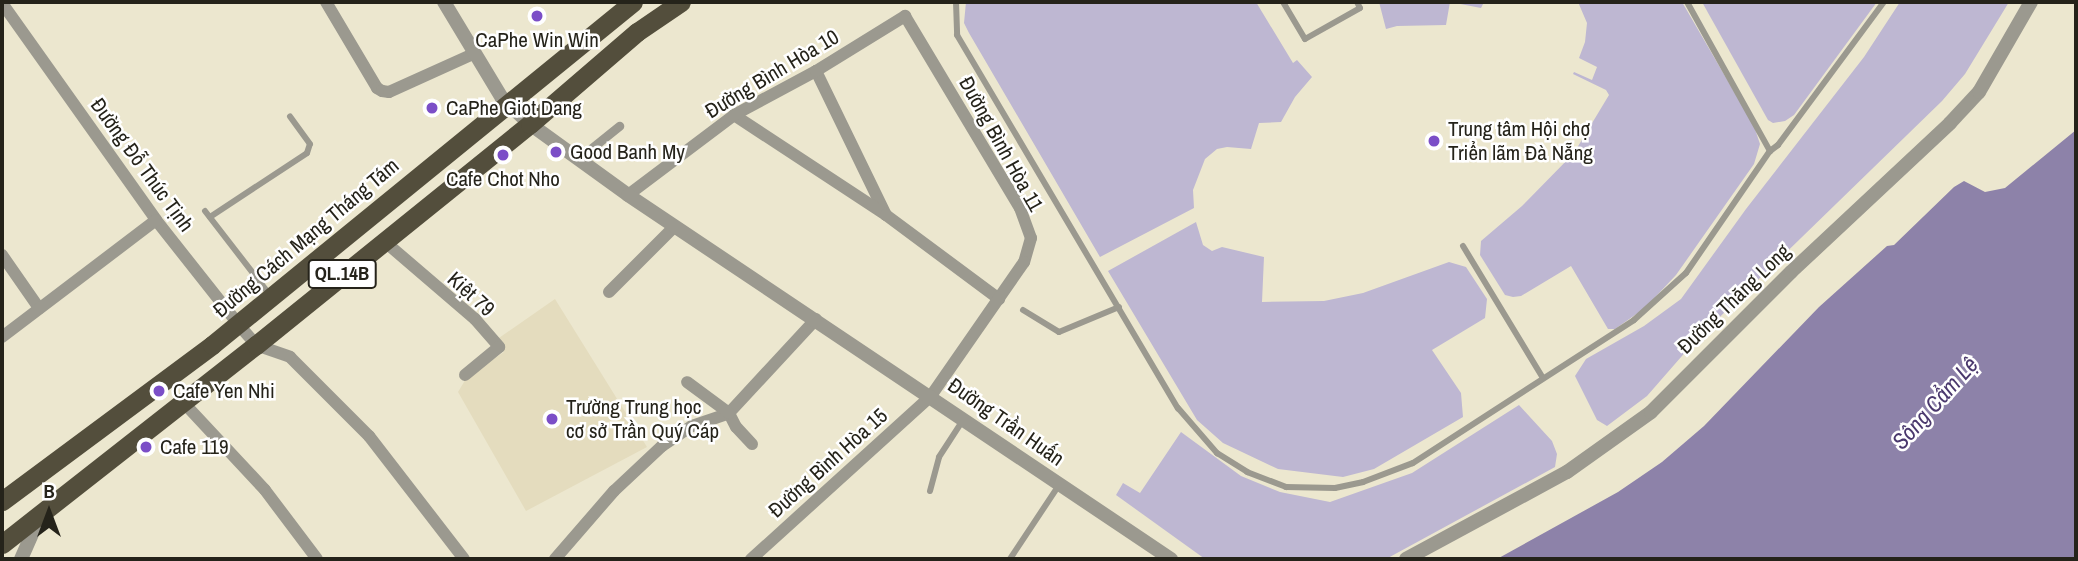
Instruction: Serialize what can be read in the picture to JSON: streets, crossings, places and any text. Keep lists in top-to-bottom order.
{
  "streets": {
    "highway": ["Đường Cách Mạng Tháng Tám", "QL.14B"],
    "street": [
      "Đường Bình Hòa 10",
      "Đường Bình Hòa 11",
      "Đường Đỗ Thúc Tịnh",
      "Kiệt 79",
      "Đường Thăng Long",
      "Đường Trần Huấn",
      "Đường Bình Hòa 15"
    ]
  },
  "crossings": [
    ["Đường Bình Hòa 10", "Đường Bình Hòa 11"],
    ["Đường Bình Hòa 10", "Đường Trần Huấn"],
    ["Đường Bình Hòa 11", "Đường Trần Huấn"],
    ["Đường Bình Hòa 11", "Đường Bình Hòa 15"],
    ["Đường Đỗ Thúc Tịnh", "Đường Cách Mạng Tháng Tám"],
    ["Đường Đỗ Thúc Tịnh", "QL.14B"],
    ["Đường Cách Mạng Tháng Tám", "Đường Trần Huấn"],
    ["QL.14B", "Kiệt 79"],
    ["QL.14B", "Đường Trần Huấn"],
    ["Đường Trần Huấn", "Đường Bình Hòa 15"]
  ],
  "water": ["Sông Cẩm Lệ"],
  "places": [
    "CaPhe Win Win",
    "CaPhe Giot Dang",
    "Trung tâm Hội chợ Triển lãm Đà Nẵng",
    "Good Banh My",
    "Cafe Chot Nho",
    "Cafe Yen Nhi",
    "Trường Trung học cơ sở Trần Quý Cáp",
    "Cafe 119"
  ],
  "north": "top"
}
